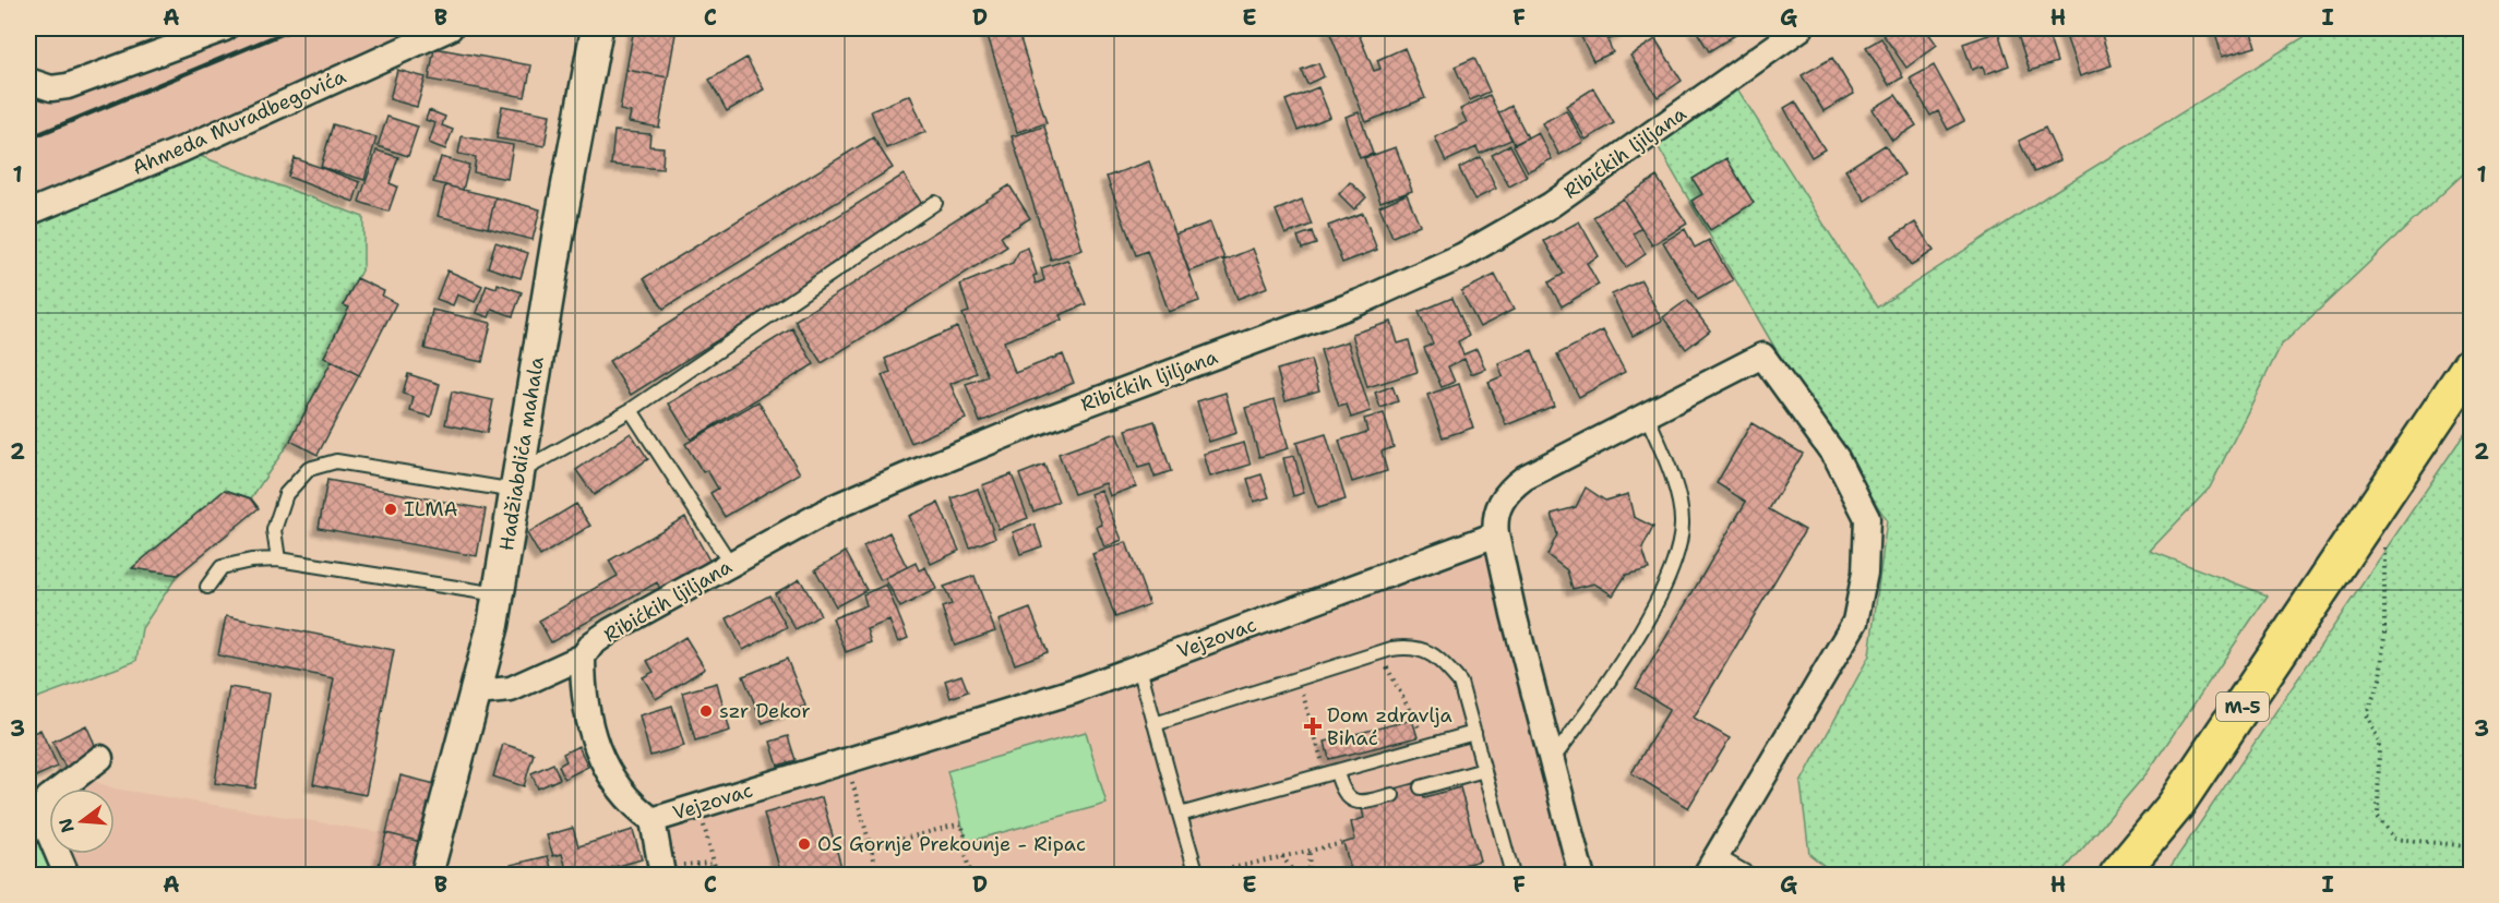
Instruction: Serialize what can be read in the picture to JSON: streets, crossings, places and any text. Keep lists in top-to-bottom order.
{
  "streets": {
    "main road": ["M-5"],
    "street": [
      "Ahmeda Muradbegovića",
      "Ribićkih ljiljana",
      "Hadžiabdića mahala",
      "Vejzovac"
    ]
  },
  "crossings": [
    ["Ribićkih ljiljana", "Hadžiabdića mahala"]
  ],
  "places": {
    "other": ["ILMA", "szr Dekor", "OS Gornje Prekounje - Ripac"],
    "health": ["Dom zdravlja Bihać"]
  },
  "north": "left",
  "grid": {
    "columns": [
      "A",
      "B",
      "C",
      "D",
      "E",
      "F",
      "G",
      "H",
      "I"
    ],
    "rows": ["1", "2", "3"]
  }
}
